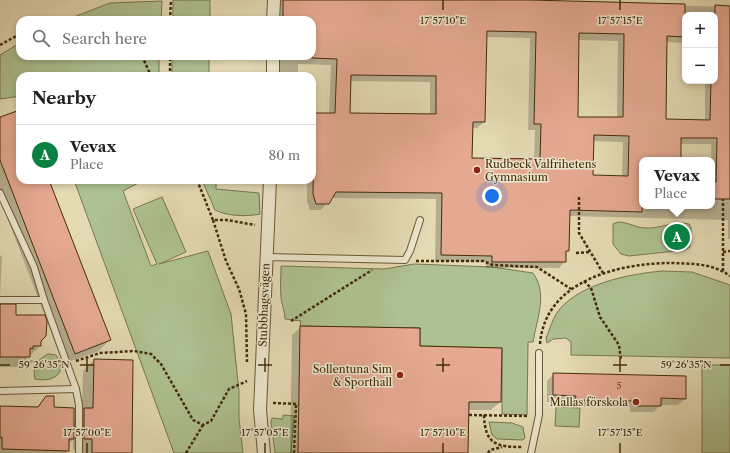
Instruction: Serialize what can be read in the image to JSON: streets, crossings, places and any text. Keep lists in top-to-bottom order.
{
  "streets": {
    "street": ["Stubbhagsvägen"]
  },
  "places": ["Rudbeck Valfrihetens Gymnasium", "Sollentuna Sim & Sporthall", "Mallas förskola"],
  "house_numbers": ["5"],
  "page": {
    "map_buttons": ["+", "−"],
    "search": "Search here",
    "heading": "Nearby",
    "list": [
      {
        "mark": "A",
        "name": "Vevax",
        "note": "Place",
        "value": "80 m"
      }
    ],
    "popup": ["Vevax", "Place"],
    "pins": "A"
  },
  "coordinates": [
    "17°57'10\"E",
    "17°57'15\"E",
    "59°26'35\"N",
    "17°57'00\"E",
    "17°57'05\"E"
  ]
}
